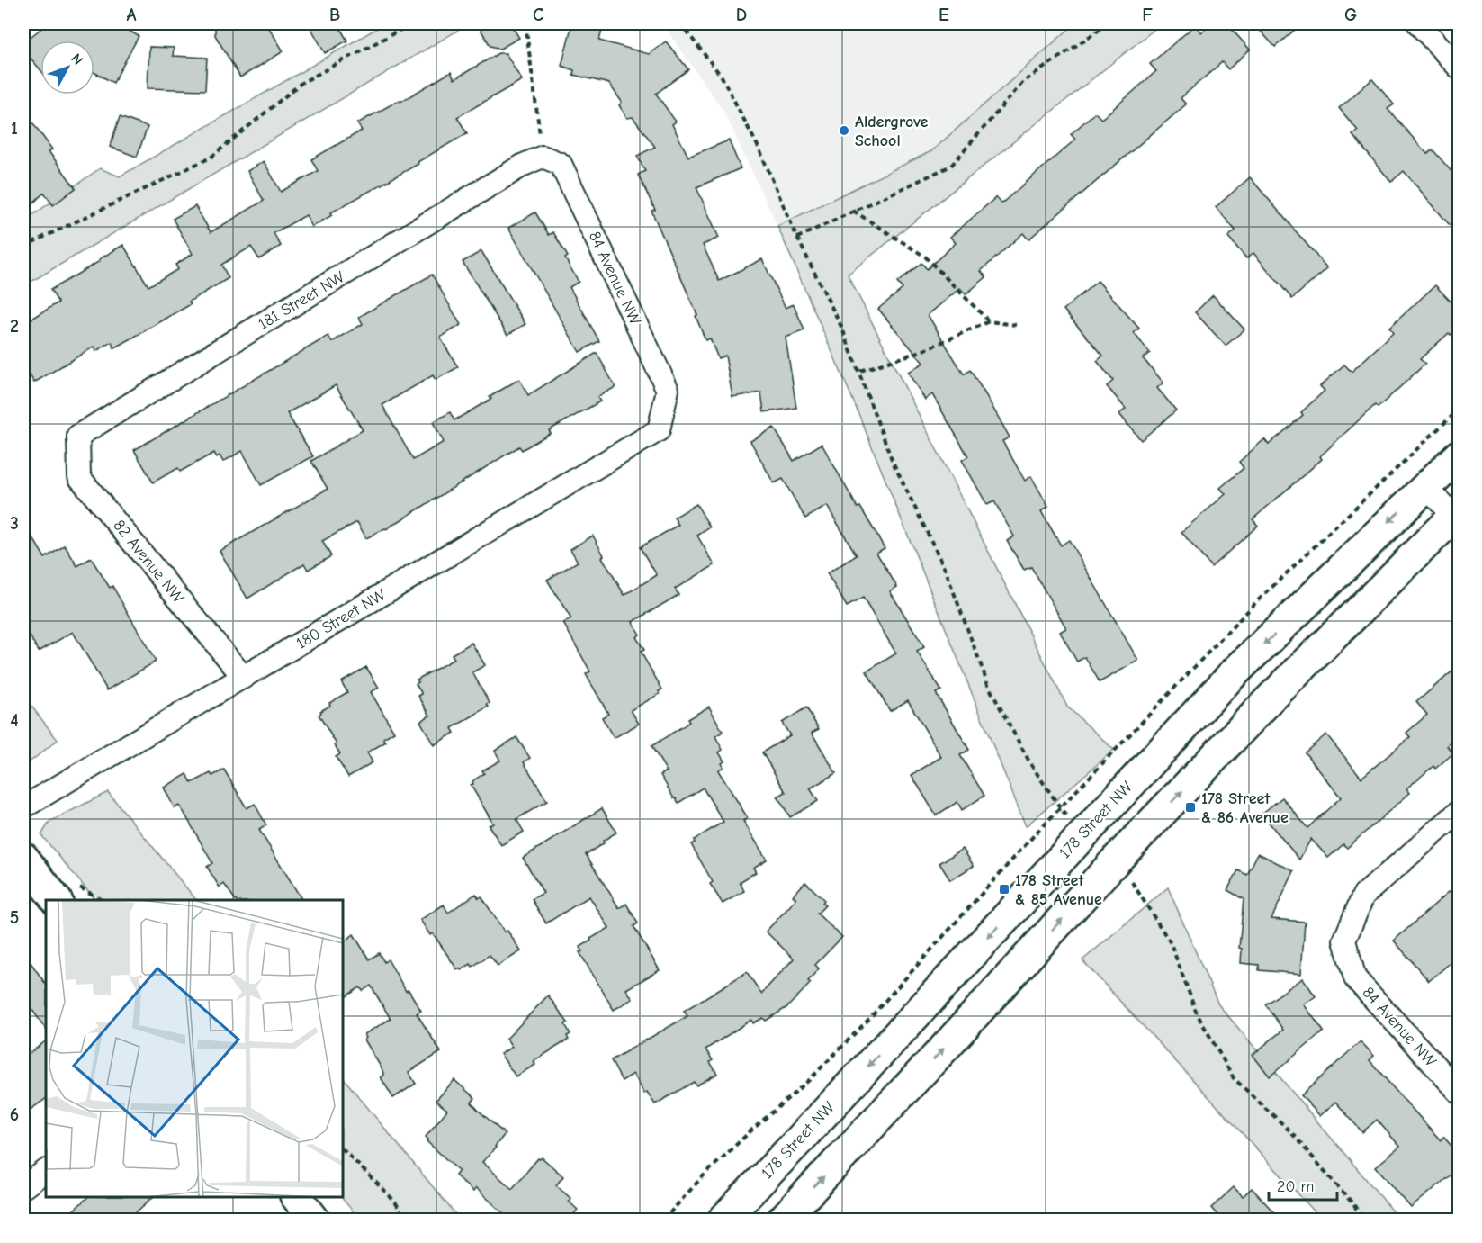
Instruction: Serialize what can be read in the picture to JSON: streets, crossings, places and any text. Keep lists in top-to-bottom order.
{
  "streets": {
    "main road": ["178 Street NW"],
    "street": [
      "84 Avenue NW",
      "181 Street NW",
      "82 Avenue NW",
      "180 Street NW"
    ]
  },
  "crossings": [
    ["84 Avenue NW", "181 Street NW"],
    ["84 Avenue NW", "180 Street NW"],
    ["181 Street NW", "82 Avenue NW"],
    ["82 Avenue NW", "180 Street NW"]
  ],
  "places": {
    "other": ["Aldergrove School"],
    "transit": ["178 Street & 86 Avenue", "178 Street & 85 Avenue"]
  },
  "scale_bar": "20 m",
  "north": "top right",
  "grid": {
    "columns": [
      "A",
      "B",
      "C",
      "D",
      "E",
      "F",
      "G"
    ],
    "rows": [
      "1",
      "2",
      "3",
      "4",
      "5",
      "6"
    ]
  }
}
